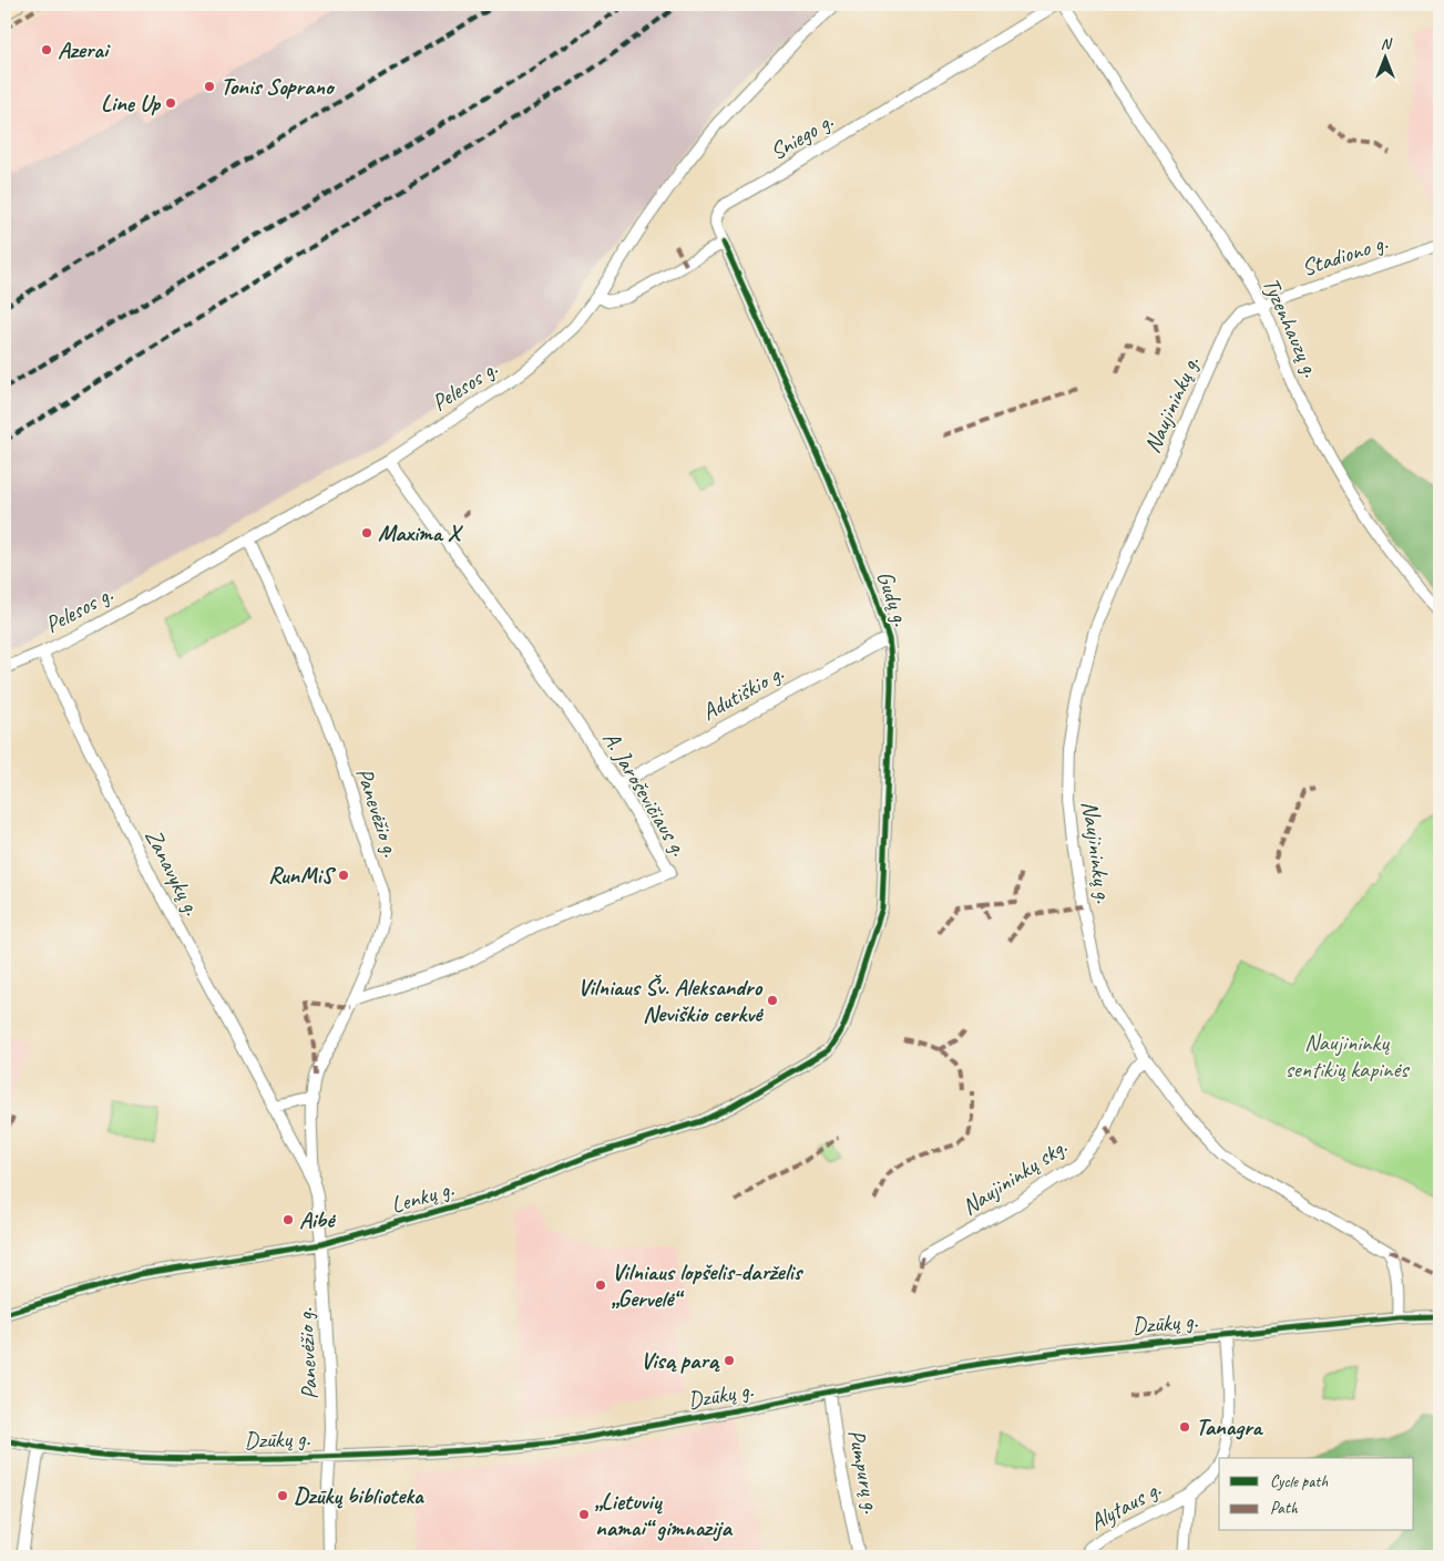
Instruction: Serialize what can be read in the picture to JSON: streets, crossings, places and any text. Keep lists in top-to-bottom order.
{
  "streets": {
    "street": [
      "Sniego g.",
      "Stadiono g.",
      "Tyzenhauzų g.",
      "Pelesos g.",
      "Naujininkų g.",
      "Gudų g.",
      "Adutiškio g.",
      "A. Jaroševičiaus g.",
      "Panevėžio g.",
      "Zanavykų g.",
      "Naujininkų skg.",
      "Lenkų g.",
      "Dzūkų g.",
      "Pumpurų g.",
      "Alytaus g."
    ]
  },
  "crossings": [
    ["Sniego g.", "Gudų g."],
    ["Stadiono g.", "Tyzenhauzų g."],
    ["Stadiono g.", "Naujininkų g."],
    ["Tyzenhauzų g.", "Naujininkų g."],
    ["Pelesos g.", "A. Jaroševičiaus g."],
    ["Pelesos g.", "Panevėžio g."],
    ["Pelesos g.", "Zanavykų g."],
    ["Naujininkų g.", "Naujininkų skg."],
    ["Naujininkų g.", "Dzūkų g."],
    ["Gudų g.", "Adutiškio g."],
    ["Gudų g.", "Lenkų g."],
    ["Adutiškio g.", "A. Jaroševičiaus g."],
    ["A. Jaroševičiaus g.", "Panevėžio g."],
    ["Panevėžio g.", "Zanavykų g."],
    ["Panevėžio g.", "Lenkų g."],
    ["Panevėžio g.", "Dzūkų g."],
    ["Dzūkų g.", "Pumpurų g."]
  ],
  "parks": ["Naujininkų sentikių kapinės"],
  "places": [
    "Azerai",
    "Tonis Soprano",
    "Line Up",
    "Maxima X",
    "RunMiS",
    "Vilniaus Šv. Aleksandro Neviškio cerkvė",
    "Aibė",
    "Vilniaus lopšelis-darželis „Gervelė“",
    "Visą parą",
    "Tanagra",
    "Dzūkų biblioteka",
    "„Lietuvių namai“ gimnazija"
  ],
  "legend": ["Cycle path", "Path"],
  "north": "top"
}
